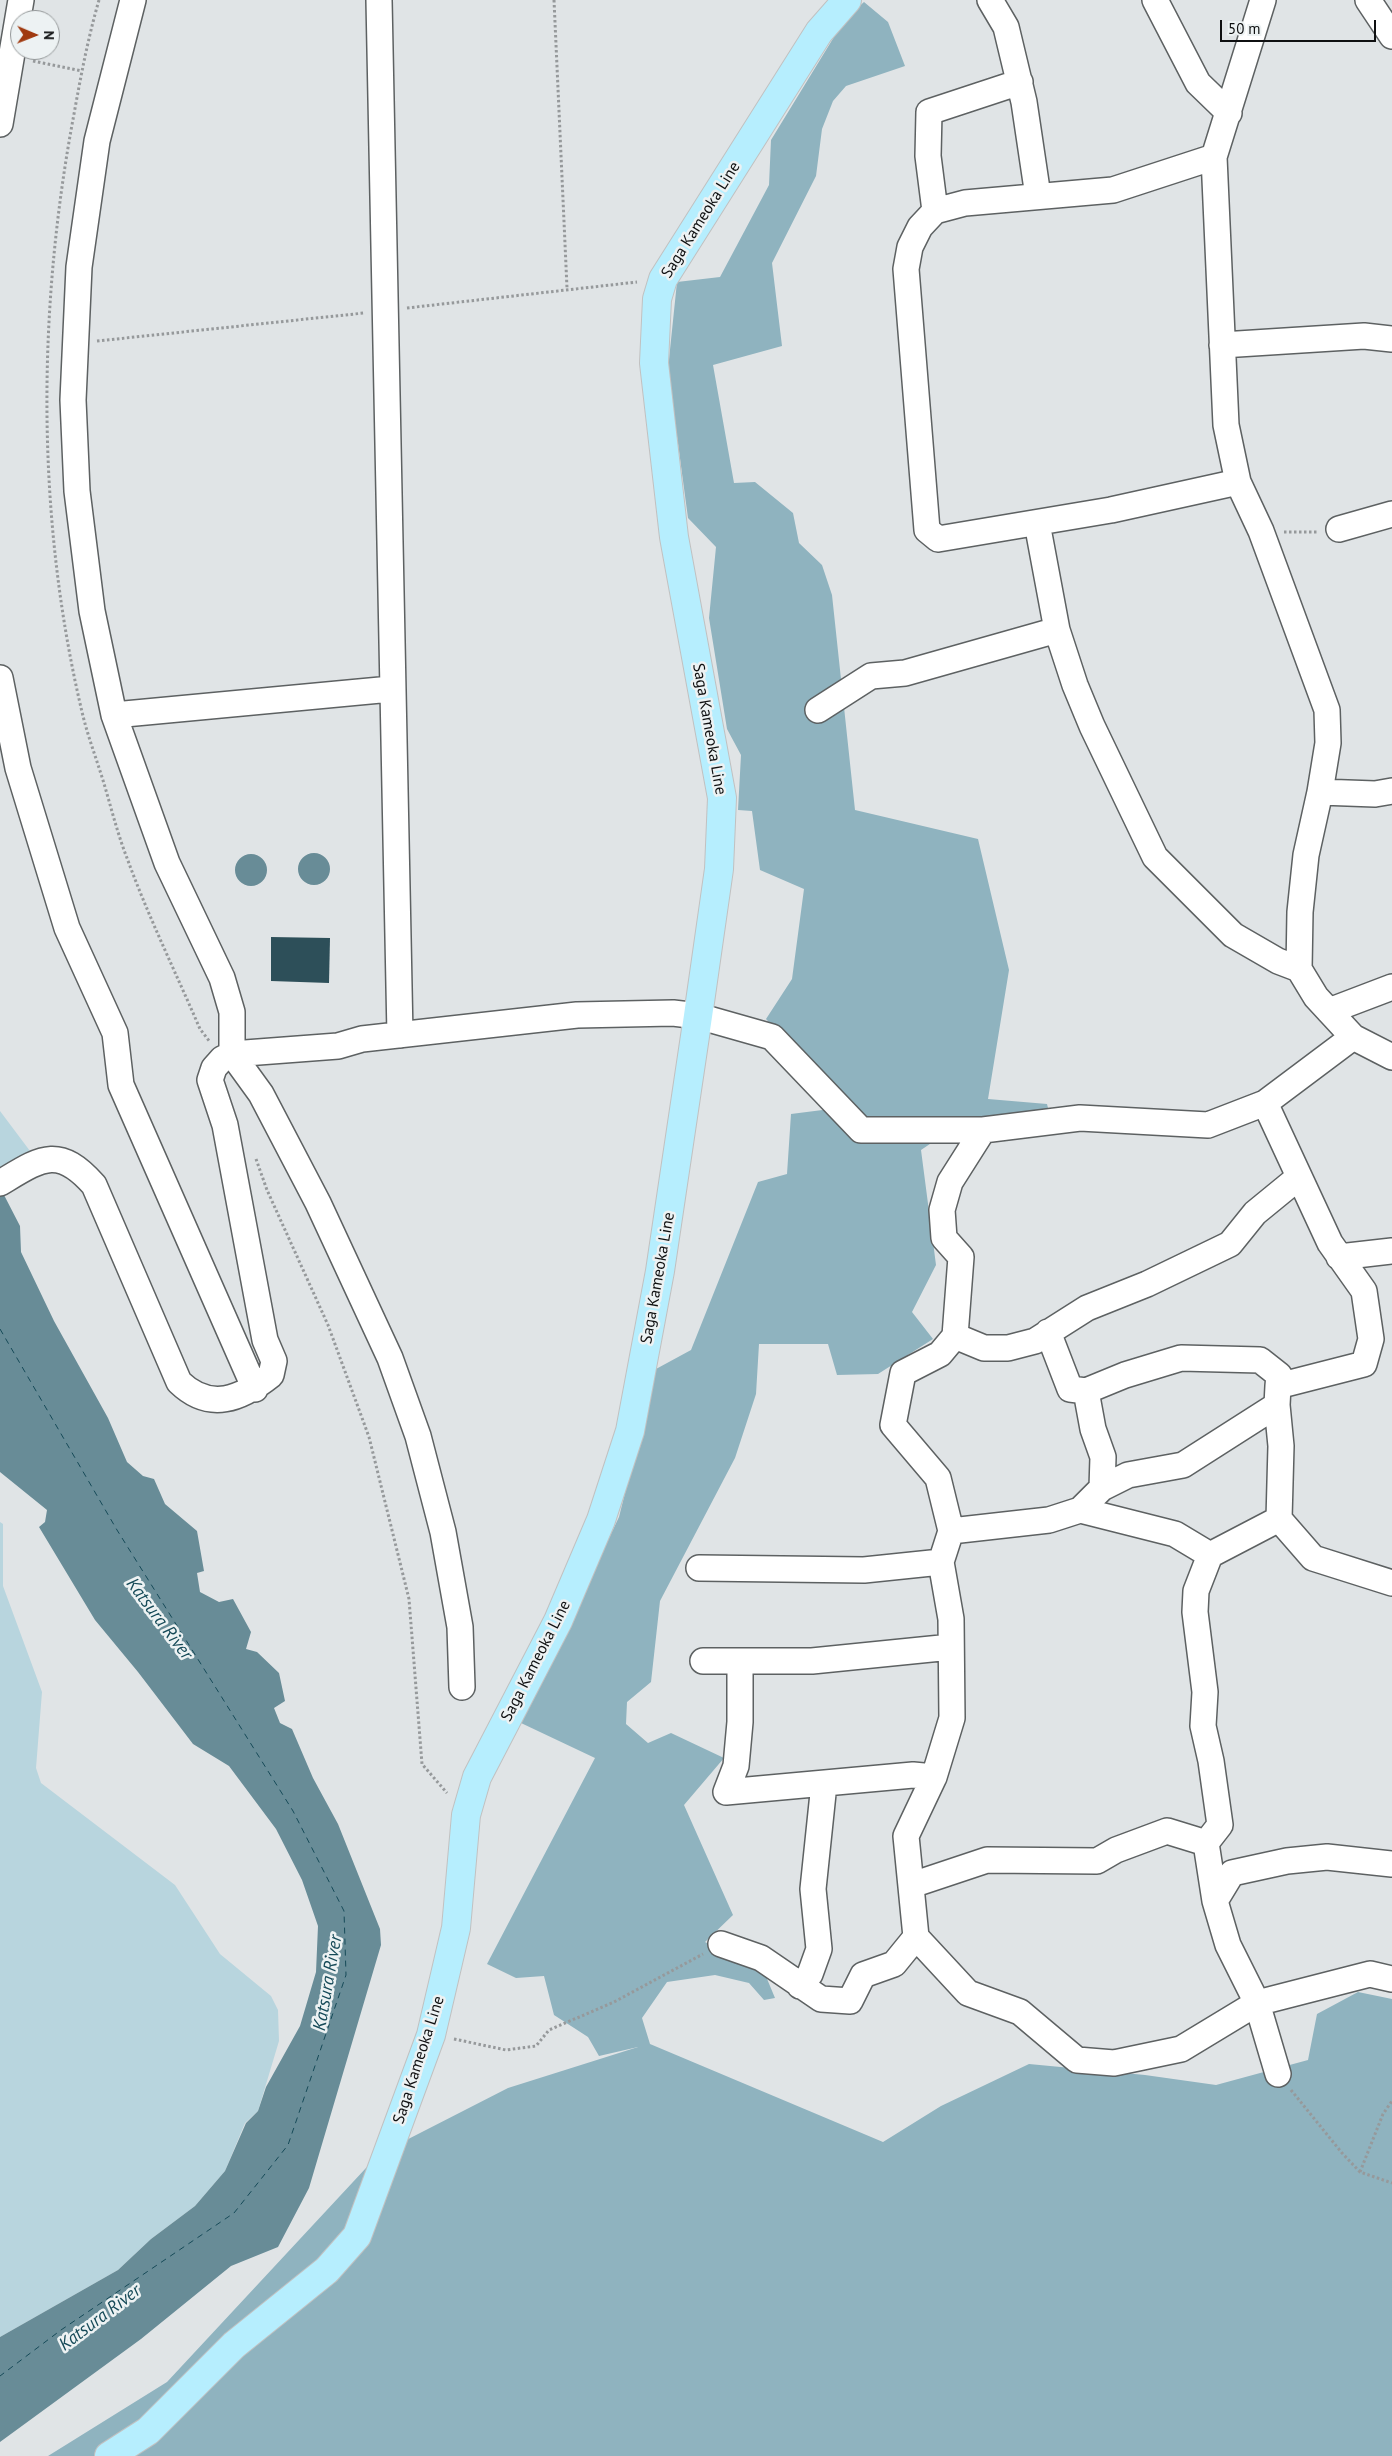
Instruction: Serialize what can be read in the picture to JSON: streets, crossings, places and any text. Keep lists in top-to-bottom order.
{
  "streets": {
    "main road": ["Saga Kameoka Line"]
  },
  "water": ["Katsura River"],
  "scale_bar": "50 m",
  "north": "right"
}
